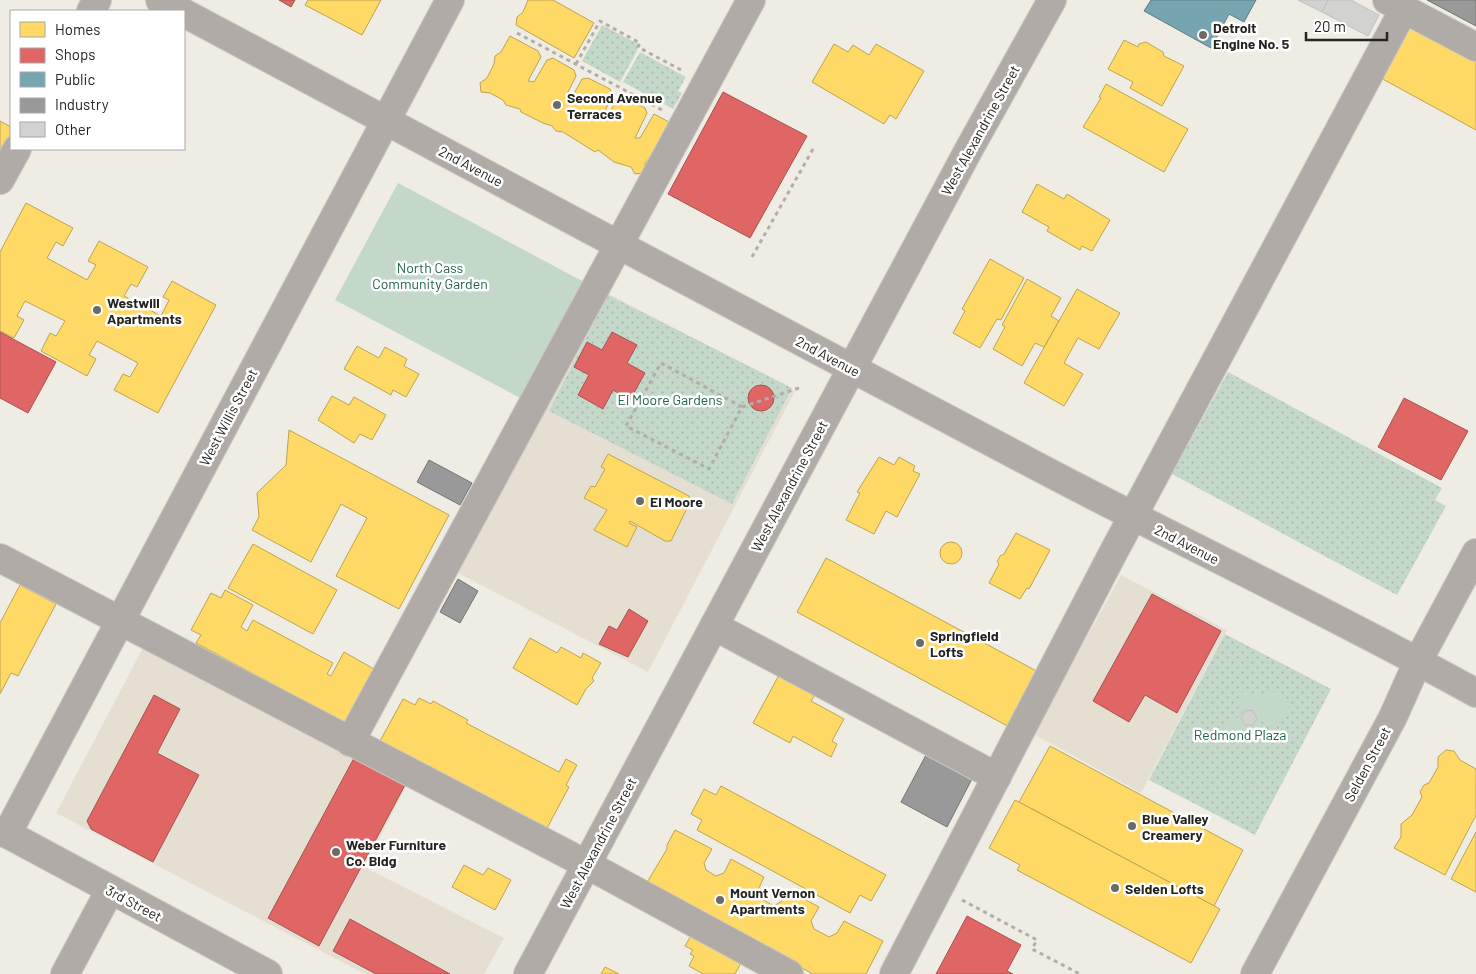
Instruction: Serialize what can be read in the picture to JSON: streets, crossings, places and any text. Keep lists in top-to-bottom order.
{
  "streets": {
    "street": [
      "West Alexandrine Street",
      "2nd Avenue",
      "West Willis Street",
      "Selden Street",
      "3rd Street"
    ]
  },
  "crossings": [
    ["West Alexandrine Street", "2nd Avenue"],
    ["2nd Avenue", "West Willis Street"],
    ["2nd Avenue", "Selden Street"],
    ["West Willis Street", "3rd Street"]
  ],
  "parks": ["North Cass Community Garden", "El Moore Gardens", "Redmond Plaza"],
  "places": [
    "Detroit Engine No. 5",
    "Second Avenue Terraces",
    "Westwill Apartments",
    "El Moore",
    "Springfield Lofts",
    "Blue Valley Creamery",
    "Weber Furniture Co. Bldg",
    "Selden Lofts",
    "Mount Vernon Apartments"
  ],
  "legend": [
    "Homes",
    "Shops",
    "Public",
    "Industry",
    "Other"
  ],
  "scale_bar": "20 m"
}
